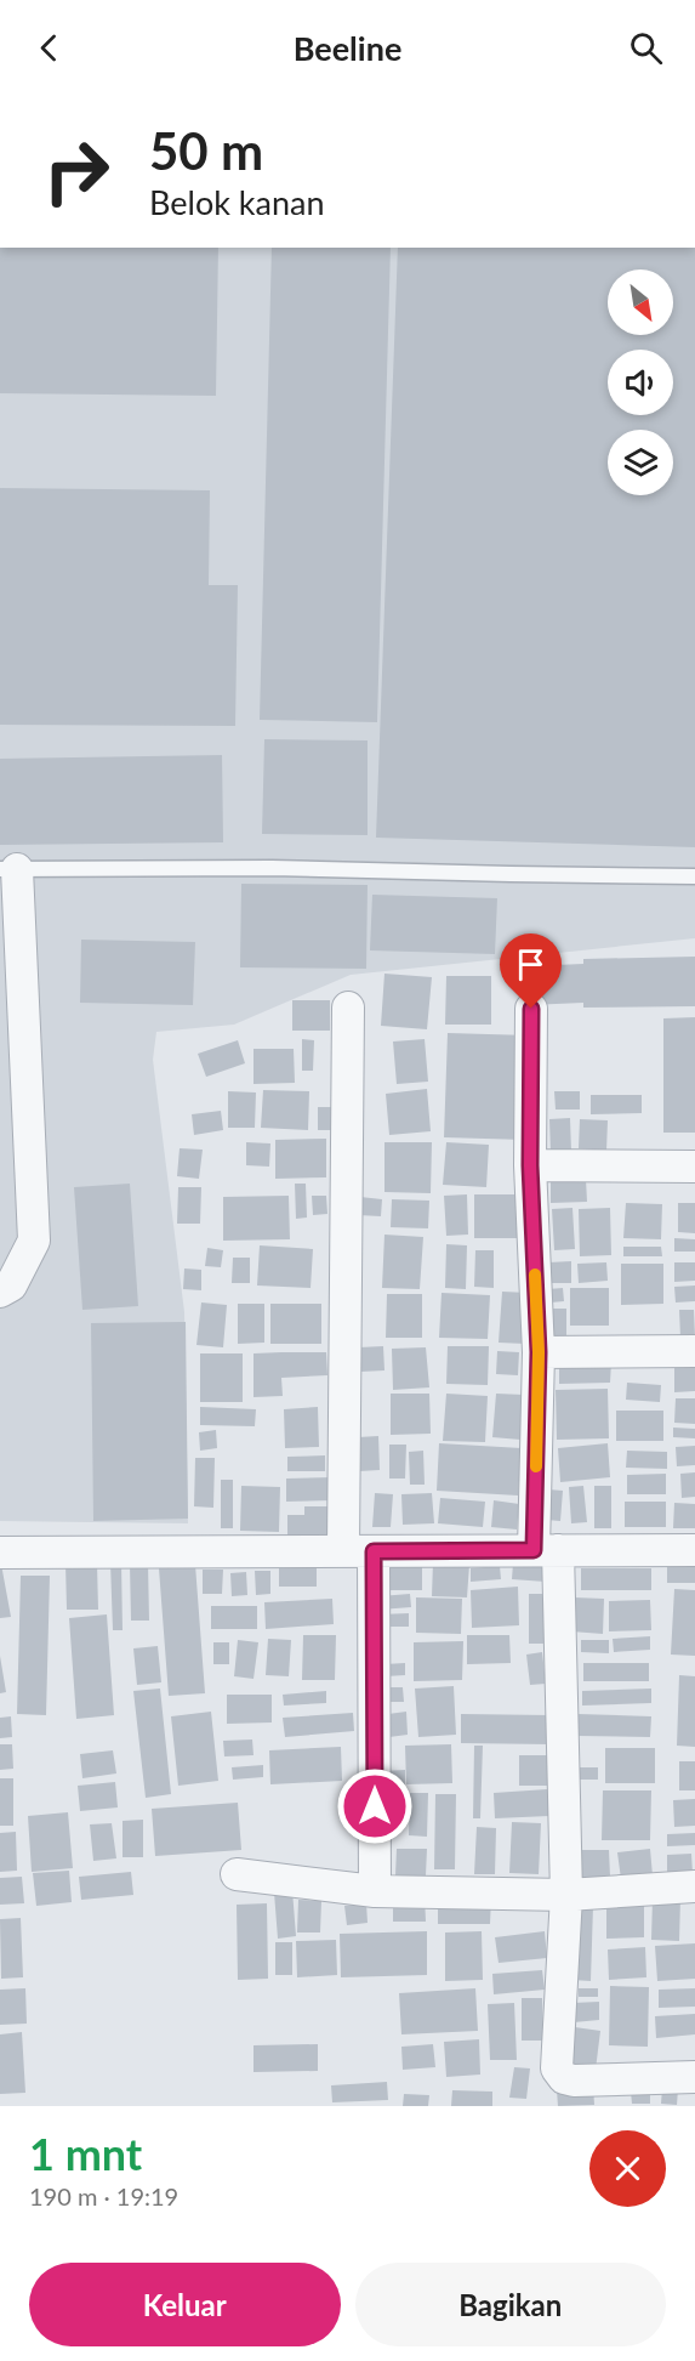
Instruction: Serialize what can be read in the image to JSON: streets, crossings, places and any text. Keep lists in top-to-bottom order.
{
  "north": "bottom right",
  "page": {
    "header": "Beeline",
    "turn": ["50 m", "Belok kanan"],
    "heading": ["1 mnt", "190 m · 19:19"],
    "buttons": ["Keluar", "Bagikan"]
  }
}
